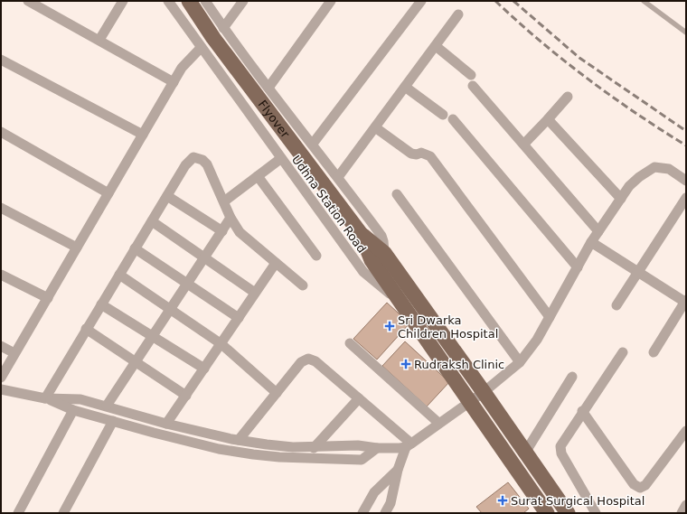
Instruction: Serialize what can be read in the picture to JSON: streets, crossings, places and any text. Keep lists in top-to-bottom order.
{
  "streets": {
    "main road": ["Flyover"],
    "street": ["Udhna Station Road"]
  },
  "places": {
    "health": ["Sri Dwarka Children Hospital", "Rudraksh Clinic", "Surat Surgical Hospital"]
  }
}
